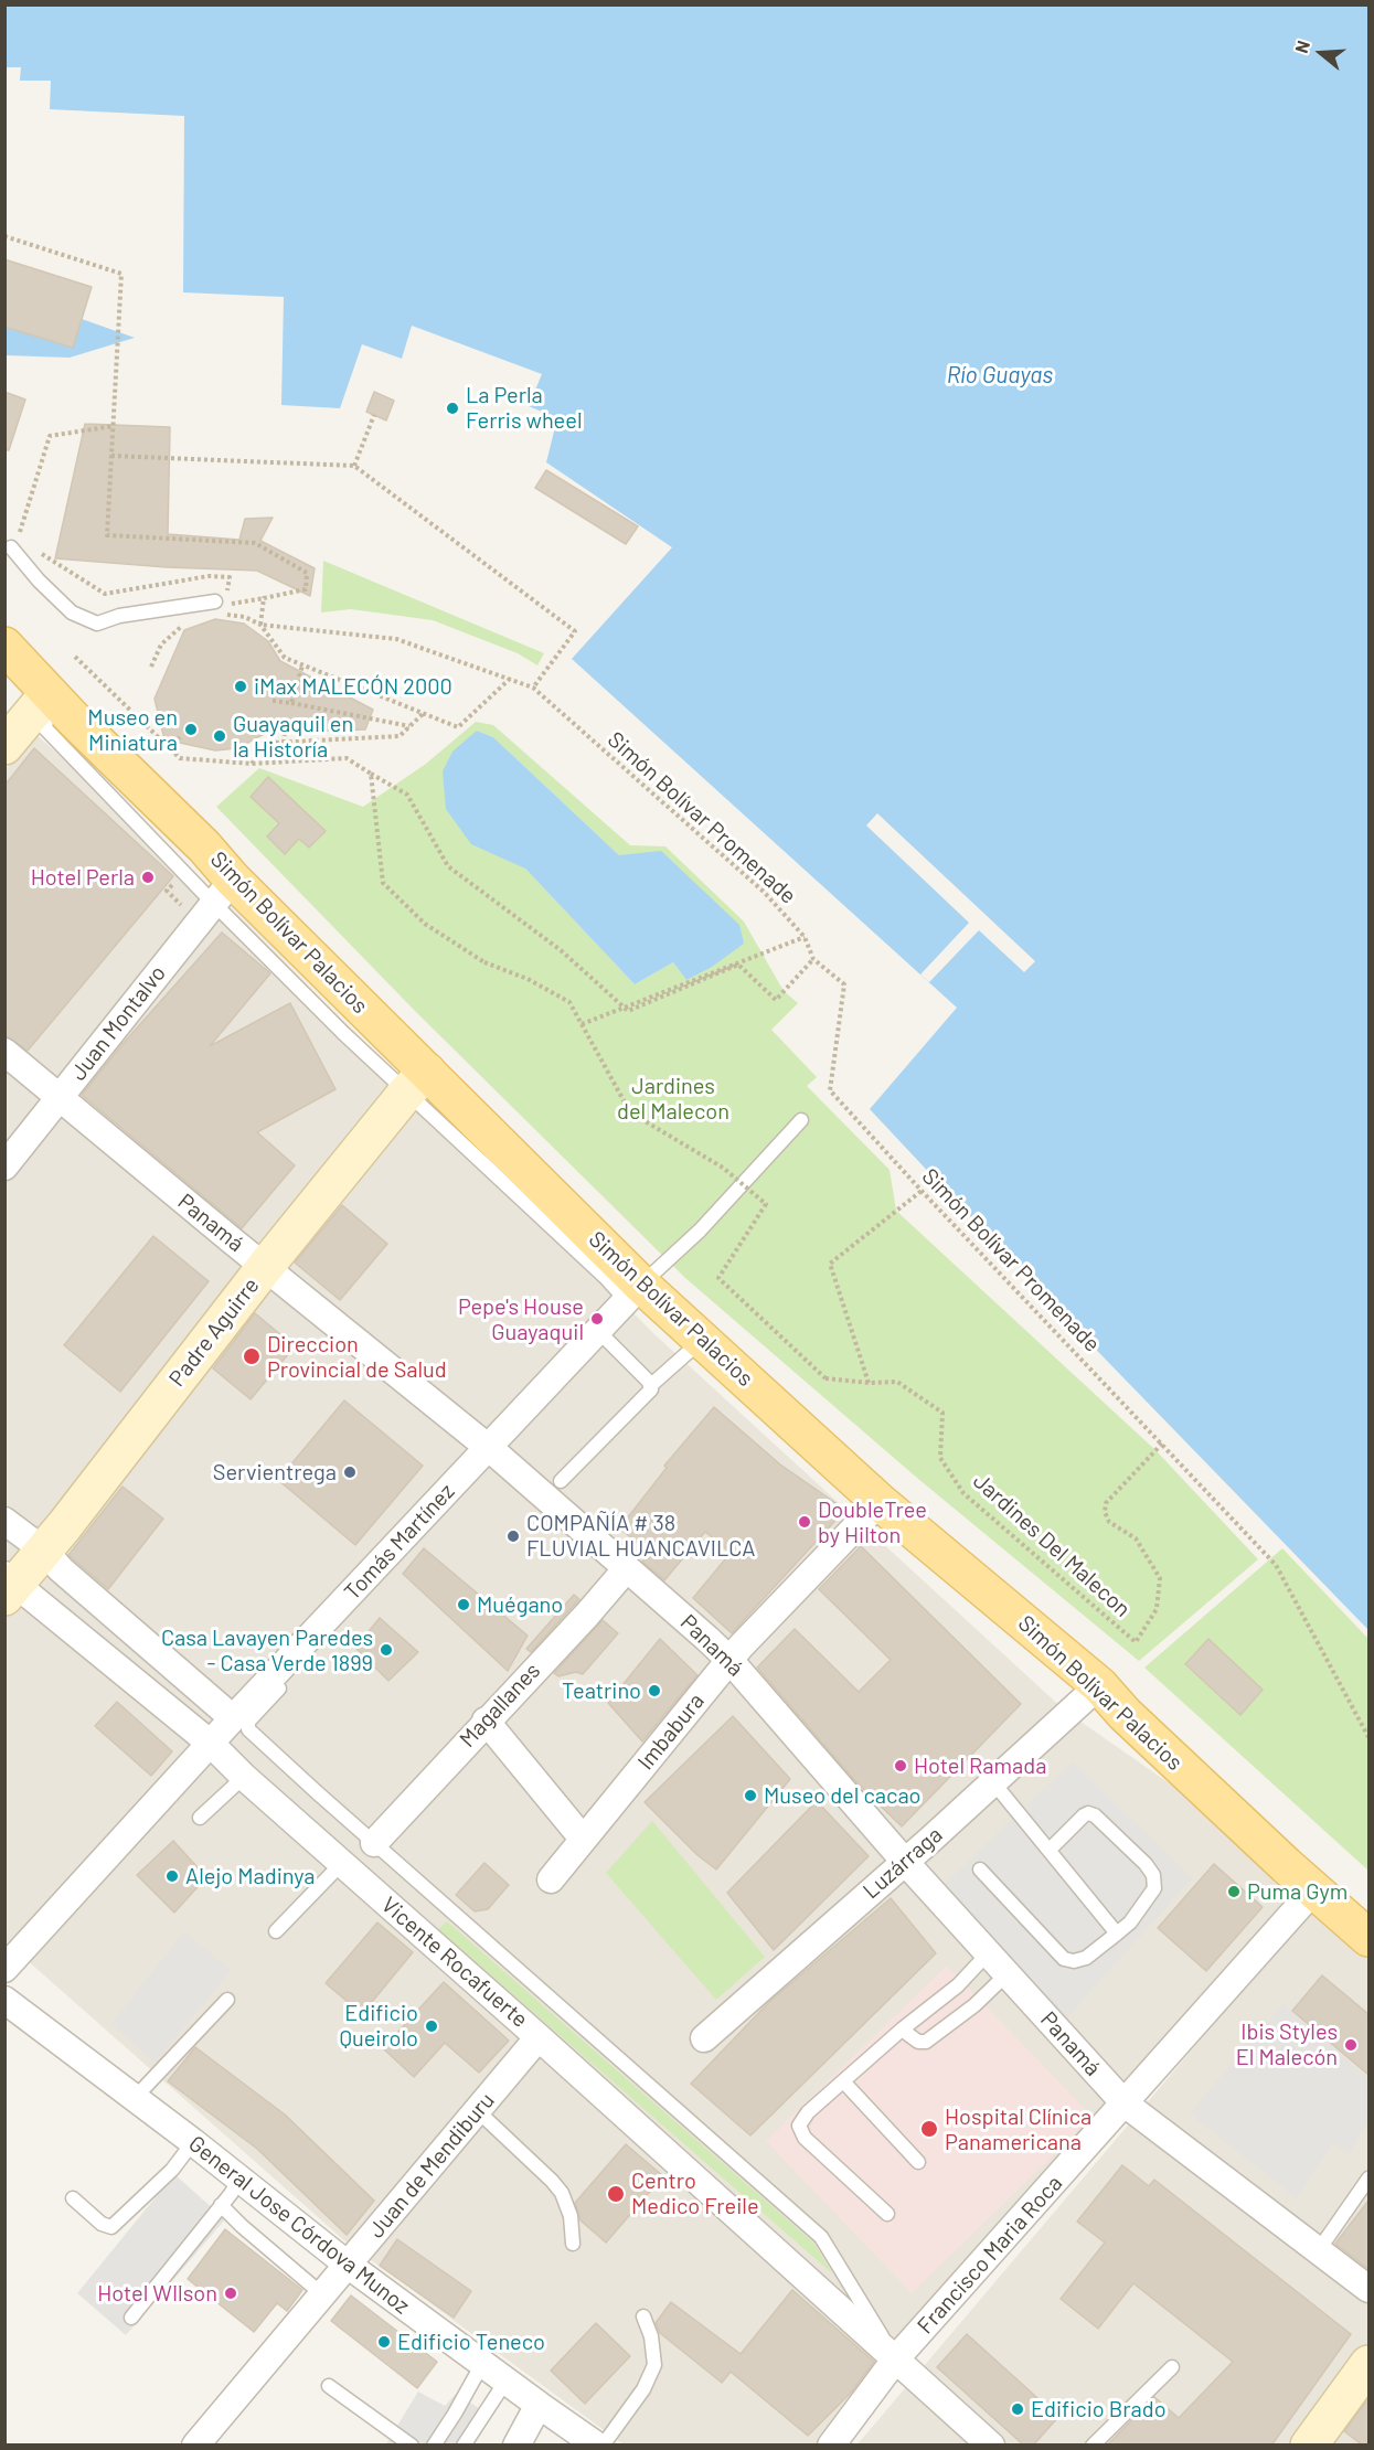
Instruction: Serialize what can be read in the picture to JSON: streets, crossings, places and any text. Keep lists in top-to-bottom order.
{
  "streets": {
    "main road": ["Simón Bolívar Palacios", "Padre Aguirre"],
    "street": [
      "Juan Montalvo",
      "Panamá",
      "Tomás Martínez",
      "Magallanes",
      "Imbabura",
      "Luzárraga",
      "Vicente Rocafuerte",
      "Juan de Mendiburu",
      "General Jose Córdova Munoz",
      "Francisco Maria Roca"
    ],
    "path": ["Simón Bolívar Promenade", "Jardines Del Malecon"]
  },
  "crossings": [
    ["Simón Bolívar Promenade", "Jardines Del Malecon"],
    ["Simón Bolívar Palacios", "Juan Montalvo"],
    ["Simón Bolívar Palacios", "Padre Aguirre"],
    ["Simón Bolívar Palacios", "Tomás Martínez"],
    ["Simón Bolívar Palacios", "Imbabura"],
    ["Simón Bolívar Palacios", "Luzárraga"],
    ["Simón Bolívar Palacios", "Francisco Maria Roca"],
    ["Juan Montalvo", "Panamá"],
    ["Panamá", "Padre Aguirre"],
    ["Panamá", "Tomás Martínez"],
    ["Panamá", "Magallanes"],
    ["Panamá", "Imbabura"],
    ["Panamá", "Luzárraga"],
    ["Panamá", "Francisco Maria Roca"],
    ["Padre Aguirre", "Vicente Rocafuerte"],
    ["Tomás Martínez", "Jardines Del Malecon"],
    ["Tomás Martínez", "Vicente Rocafuerte"],
    ["Vicente Rocafuerte", "Juan de Mendiburu"],
    ["Vicente Rocafuerte", "Francisco Maria Roca"],
    ["Juan de Mendiburu", "General Jose Córdova Munoz"]
  ],
  "water": ["Río Guayas"],
  "parks": ["Jardines del Malecon"],
  "places": [
    "La Perla Ferris wheel",
    "iMax MALECÓN 2000",
    "Museo en Miniatura",
    "Guayaquil en la Historía",
    "Hotel Perla",
    "Pepe's House Guayaquil",
    "Direccion Provincial de Salud",
    "Servientrega",
    "DoubleTree by Hilton",
    "COMPAÑÍA # 38 FLUVIAL HUANCAVILCA",
    "Muégano",
    "Casa Lavayen Paredes - Casa Verde 1899",
    "Teatrino",
    "Hotel Ramada",
    "Museo del cacao",
    "Alejo Madinya",
    "Puma Gym",
    "Edificio Queirolo",
    "Ibis Styles El Malecón",
    "Hospital Clínica Panamericana",
    "Centro Medico Freile",
    "Hotel WIlson",
    "Edificio Teneco",
    "Edificio Brado"
  ],
  "north": "left"
}
